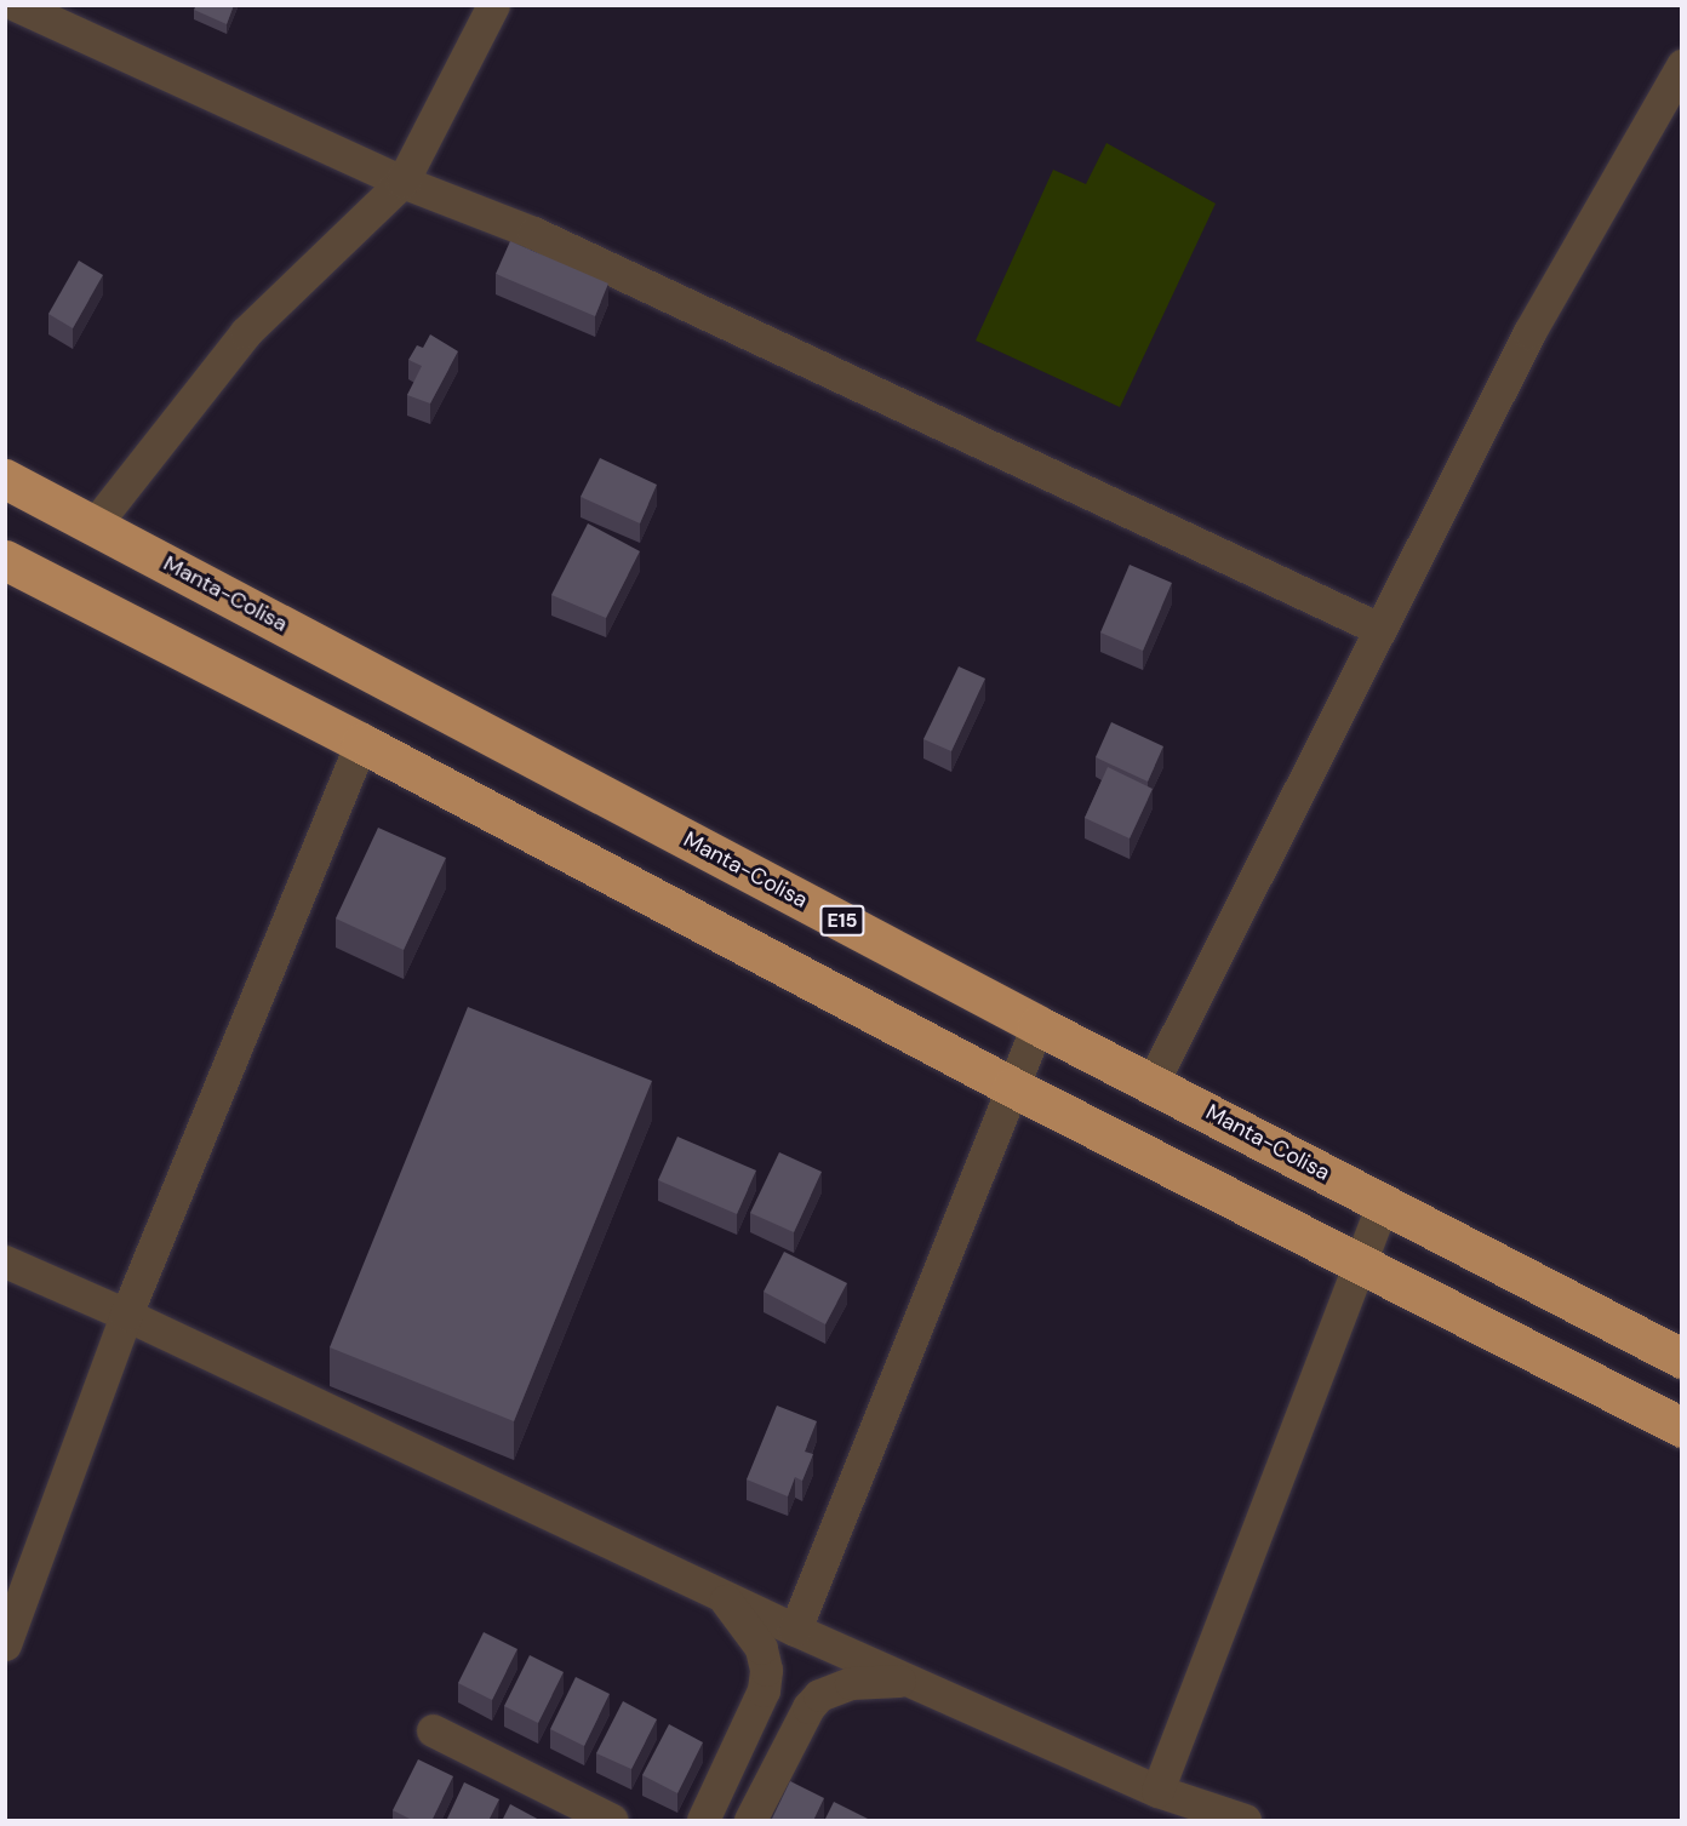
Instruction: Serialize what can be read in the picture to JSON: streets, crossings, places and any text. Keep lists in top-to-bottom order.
{
  "streets": {
    "highway": ["Manta-Colisa", "E15"]
  }
}
